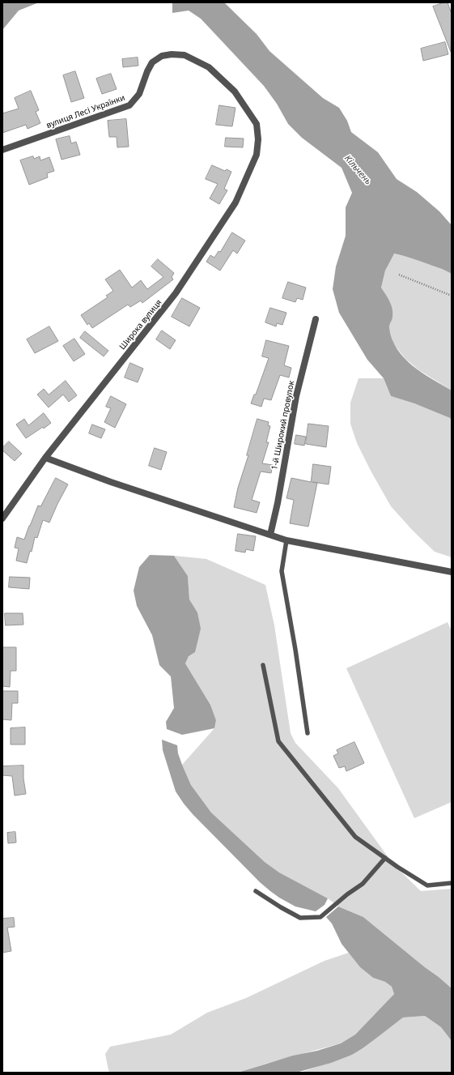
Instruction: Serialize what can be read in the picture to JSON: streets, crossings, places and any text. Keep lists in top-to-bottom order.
{
  "streets": {
    "street": ["вулиця Лесі Українки", "Широка вулиця", "1-й Широкий провулок"]
  },
  "crossings": [
    ["вулиця Лесі Українки", "Широка вулиця"]
  ],
  "water": ["Кільчень"]
}
